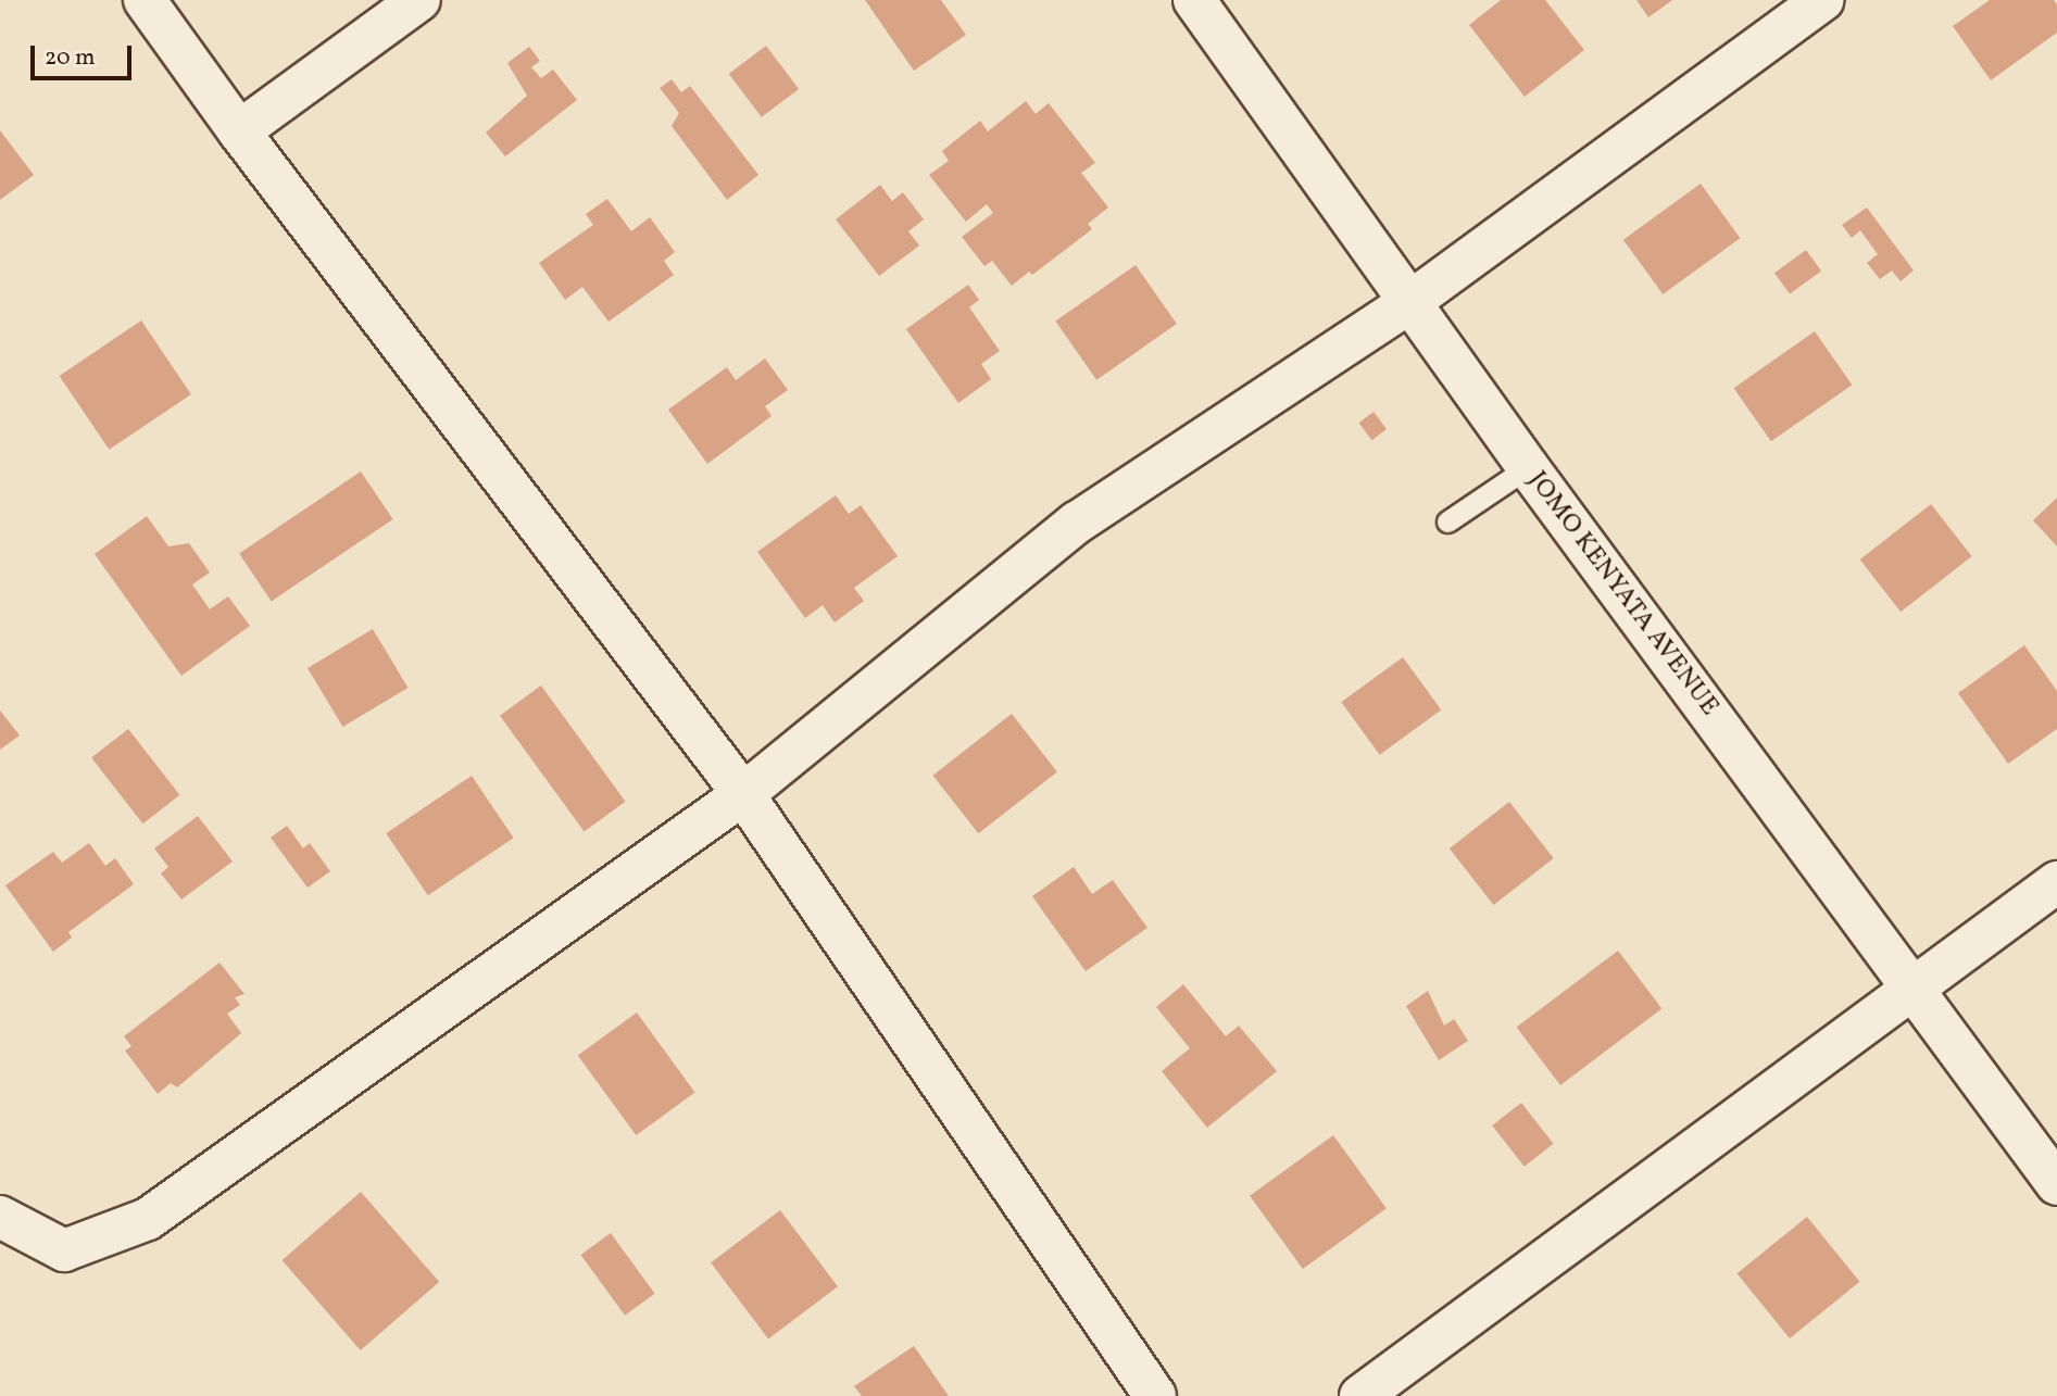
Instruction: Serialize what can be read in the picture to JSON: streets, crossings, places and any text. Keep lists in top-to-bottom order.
{
  "streets": {
    "street": ["JOMO KENYATA AVENUE"]
  },
  "scale_bar": "20 m"
}
